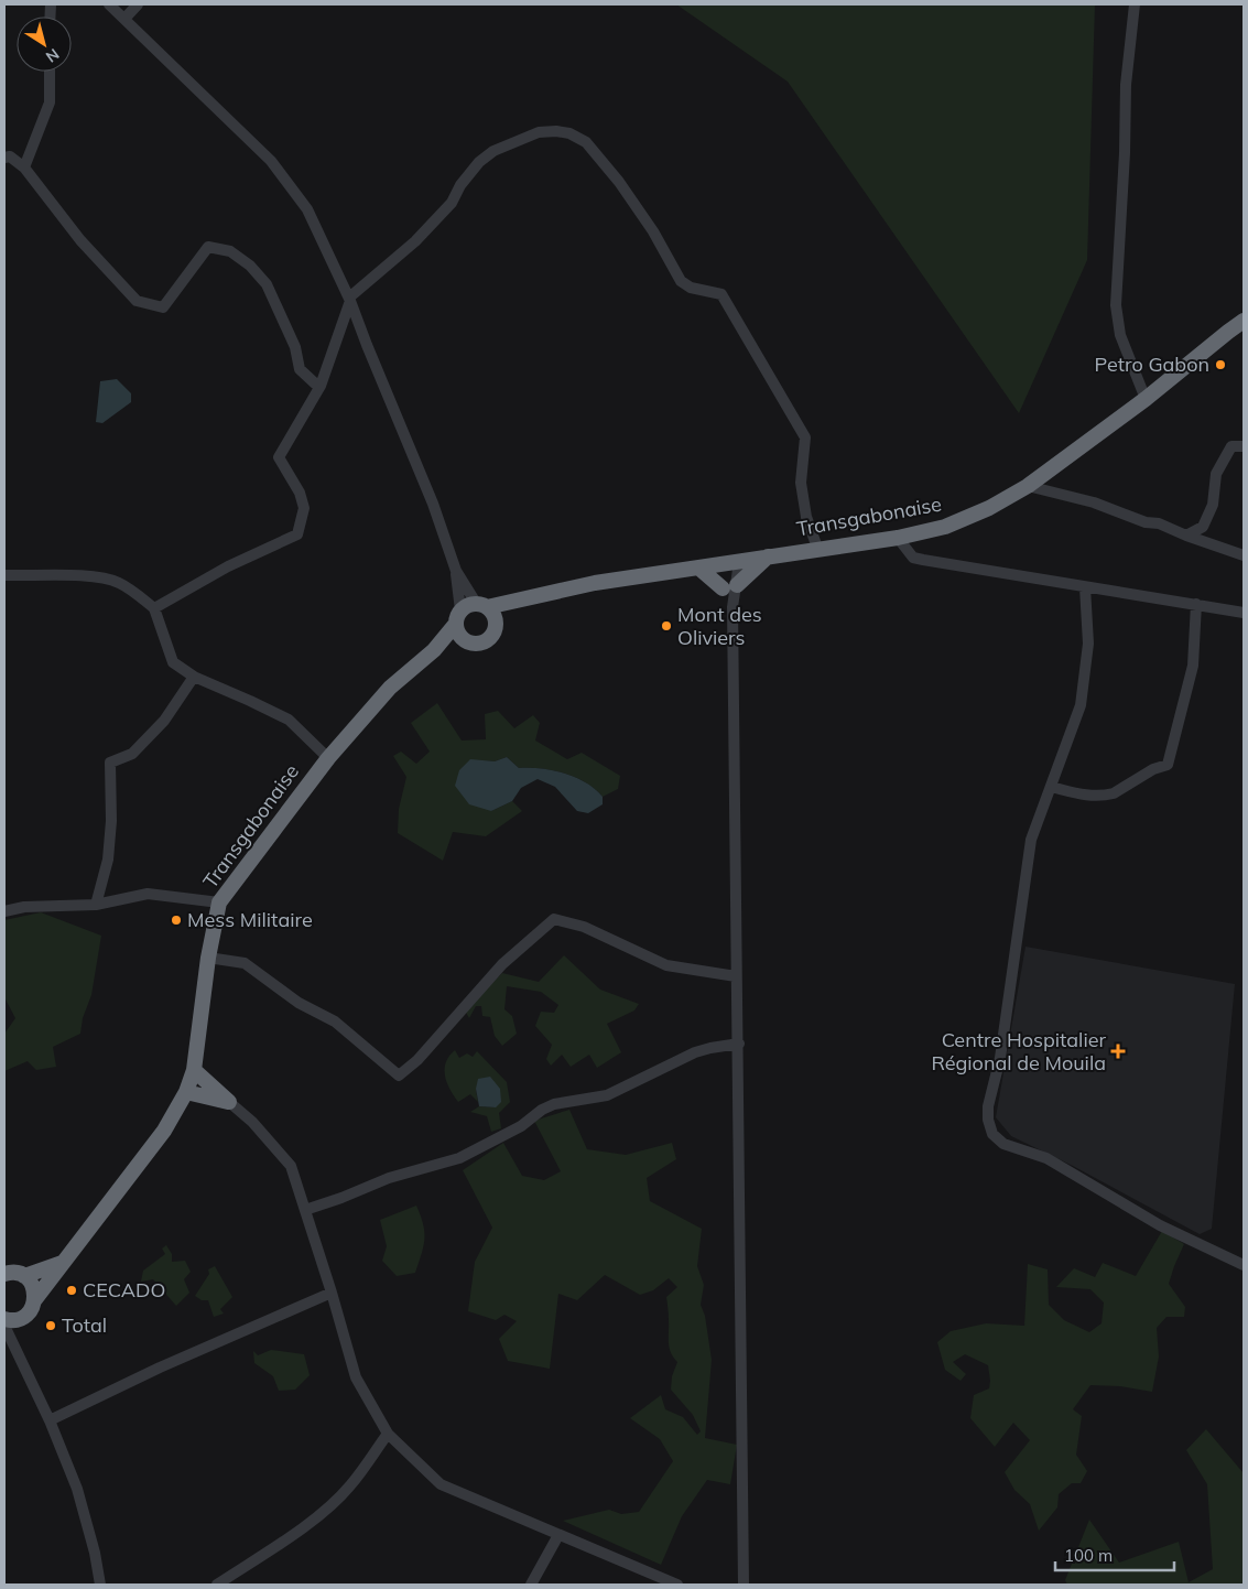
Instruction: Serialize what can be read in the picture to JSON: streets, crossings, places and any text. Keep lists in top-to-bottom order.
{
  "streets": {
    "highway": ["Transgabonaise"]
  },
  "places": {
    "other": [
      "Petro Gabon",
      "Mont des Oliviers",
      "Mess Militaire",
      "CECADO",
      "Total"
    ],
    "health": ["Centre Hospitalier Régional de Mouila"]
  },
  "scale_bar": "100 m",
  "north": "bottom right"
}
